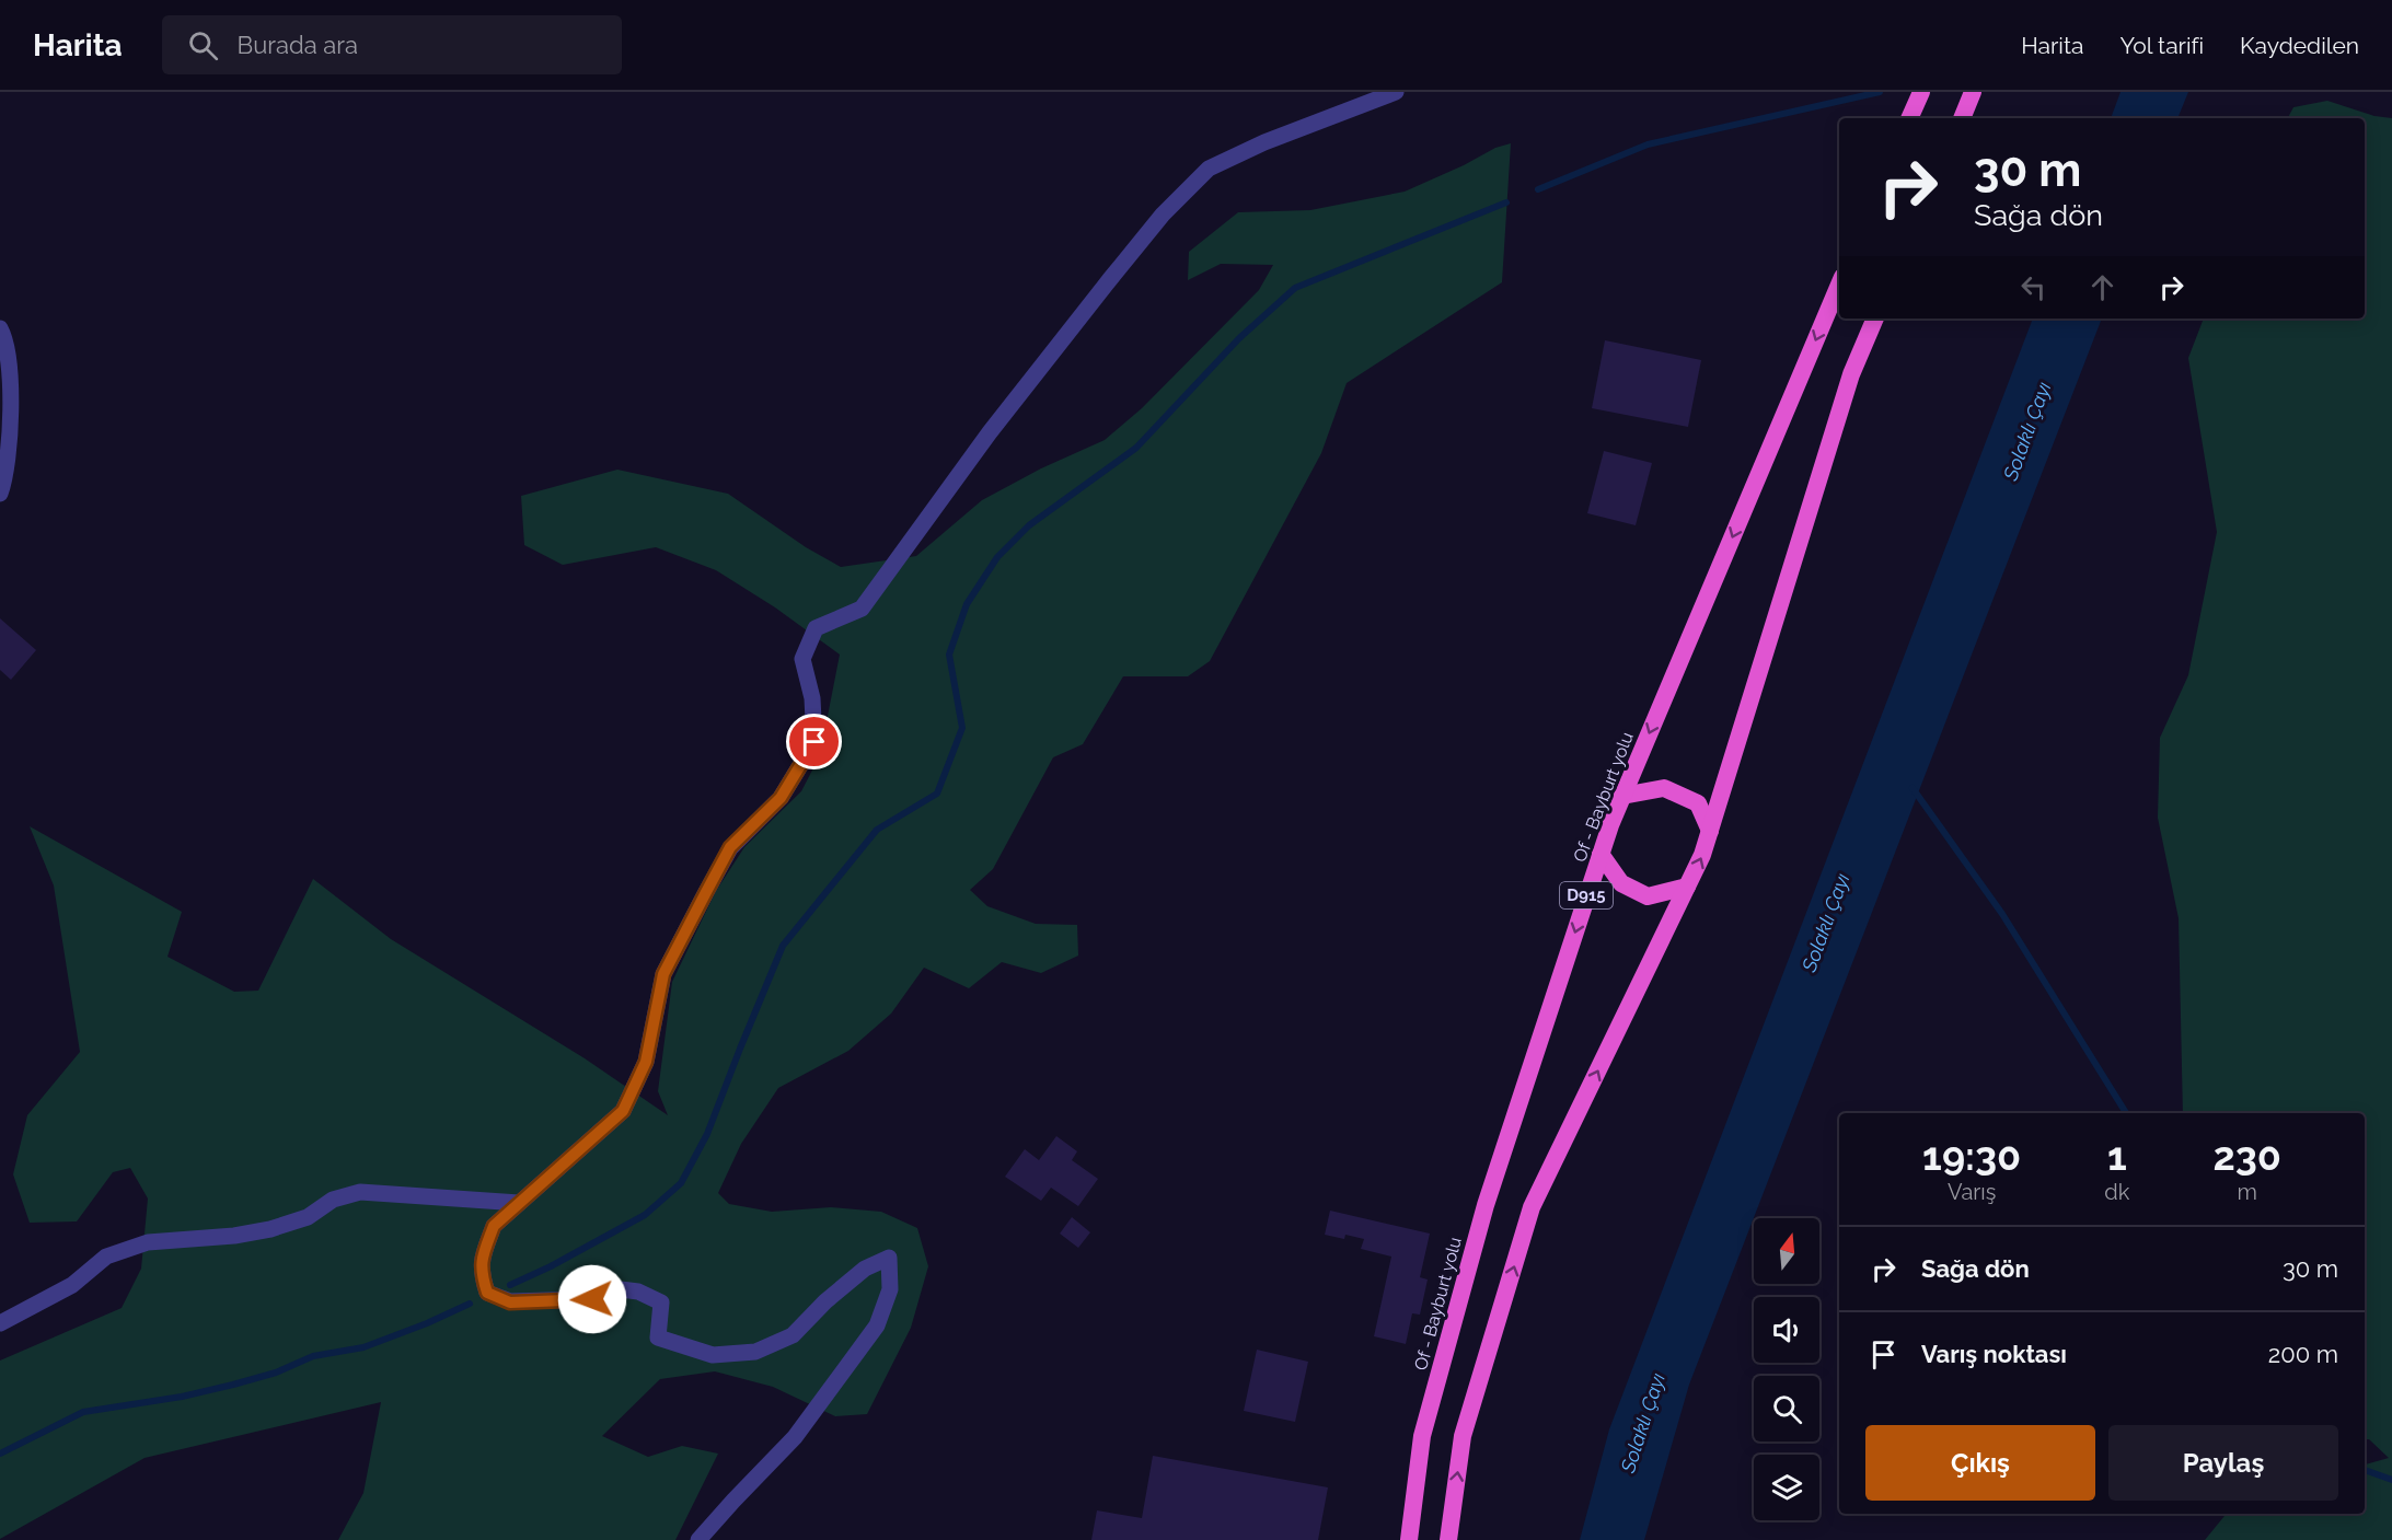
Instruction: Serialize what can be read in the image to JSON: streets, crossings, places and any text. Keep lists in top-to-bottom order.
{
  "streets": {
    "highway": ["Of - Bayburt yolu", "D915"]
  },
  "water": ["Solaklı Çayı"],
  "north": "top",
  "page": {
    "header": "Harita",
    "search": "Burada ara",
    "nav": ["Harita", "Yol tarifi", "Kaydedilen"],
    "turn": ["30 m", "Sağa dön"],
    "eta": [
      "19:30",
      "Varış",
      "1",
      "dk",
      "230",
      "m"
    ],
    "list": [
      {
        "name": "Sağa dön",
        "value": "30 m"
      },
      {
        "name": "Varış noktası",
        "value": "200 m"
      }
    ],
    "buttons": ["Çıkış", "Paylaş"]
  }
}
